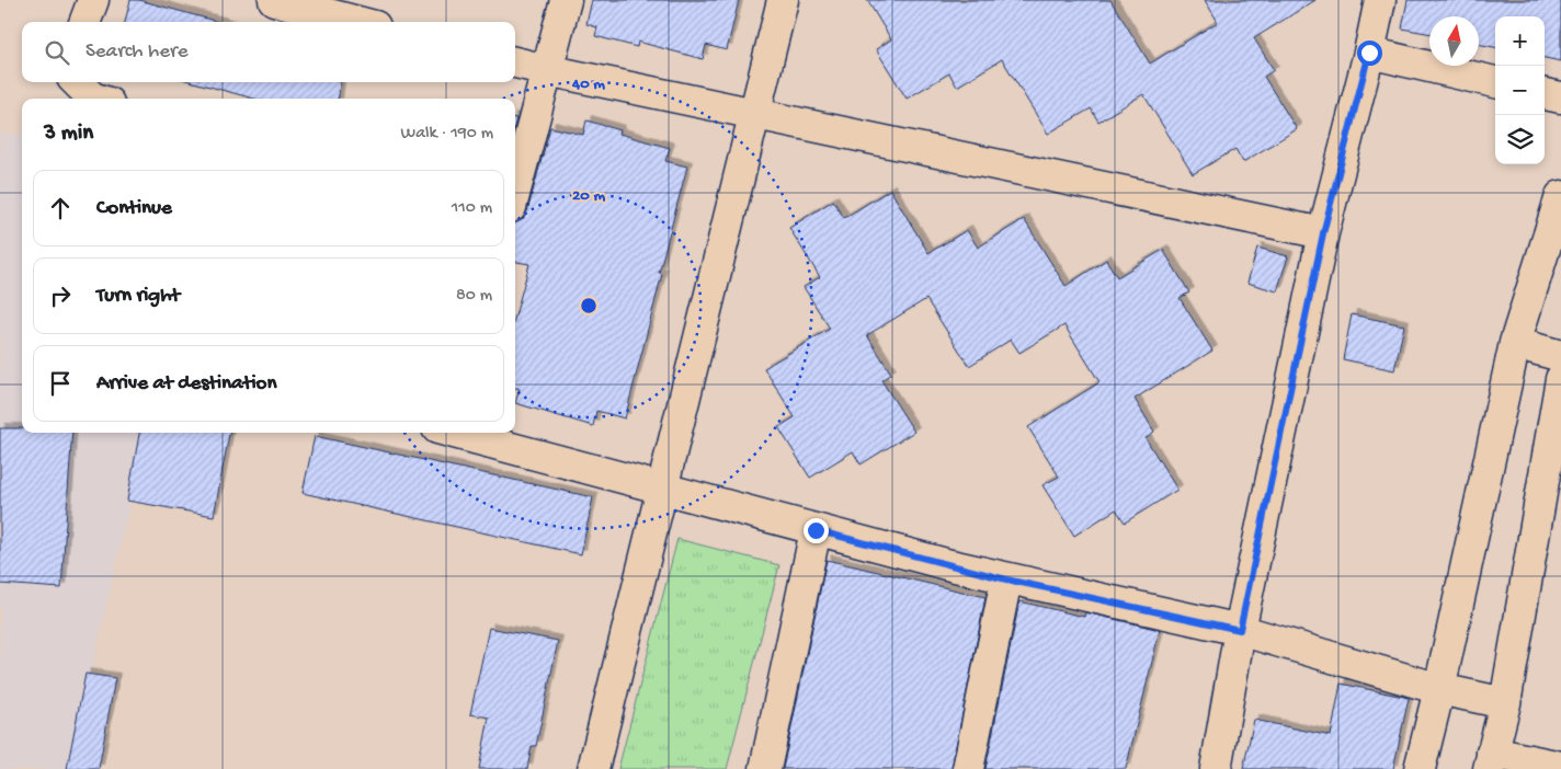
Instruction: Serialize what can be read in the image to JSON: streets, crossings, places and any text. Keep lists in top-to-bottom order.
{
  "north": "top",
  "page": {
    "map_buttons": ["+", "−"],
    "search": "Search here",
    "heading": ["3 min", "Walk · 190 m"],
    "list": [
      ["Continue", "110 m"],
      ["Turn right", "80 m"],
      "Arrive at destination"
    ]
  },
  "rings": ["40 m", "20 m"]
}
